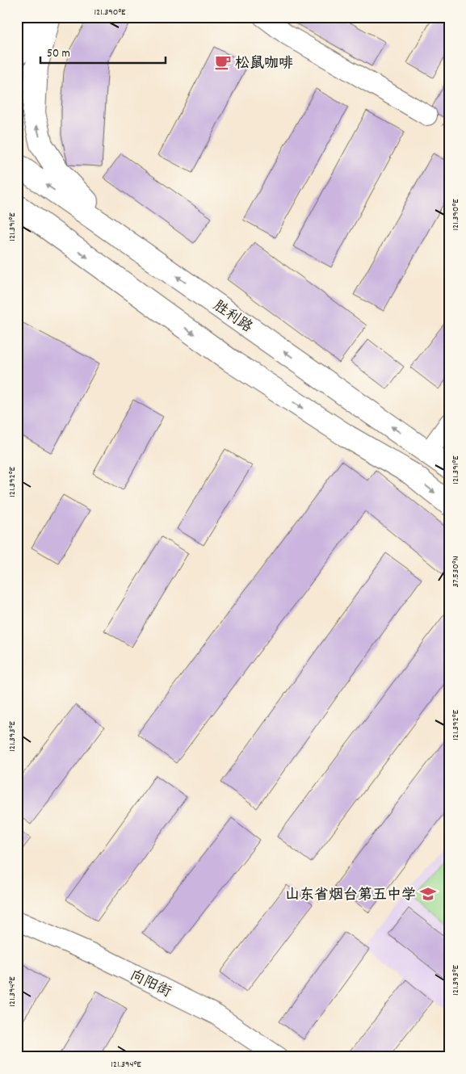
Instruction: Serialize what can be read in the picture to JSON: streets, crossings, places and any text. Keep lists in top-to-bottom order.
{
  "streets": {
    "main road": ["胜利路"],
    "street": ["向阳街"]
  },
  "places": {
    "cafe": ["松鼠咖啡"],
    "school or university": ["山东省烟台第五中学"]
  },
  "scale_bar": "50 m",
  "coordinates": [
    "121.390°E",
    "121.391°E",
    "121.392°E",
    "37.530°N",
    "121.393°E",
    "121.394°E"
  ]
}
